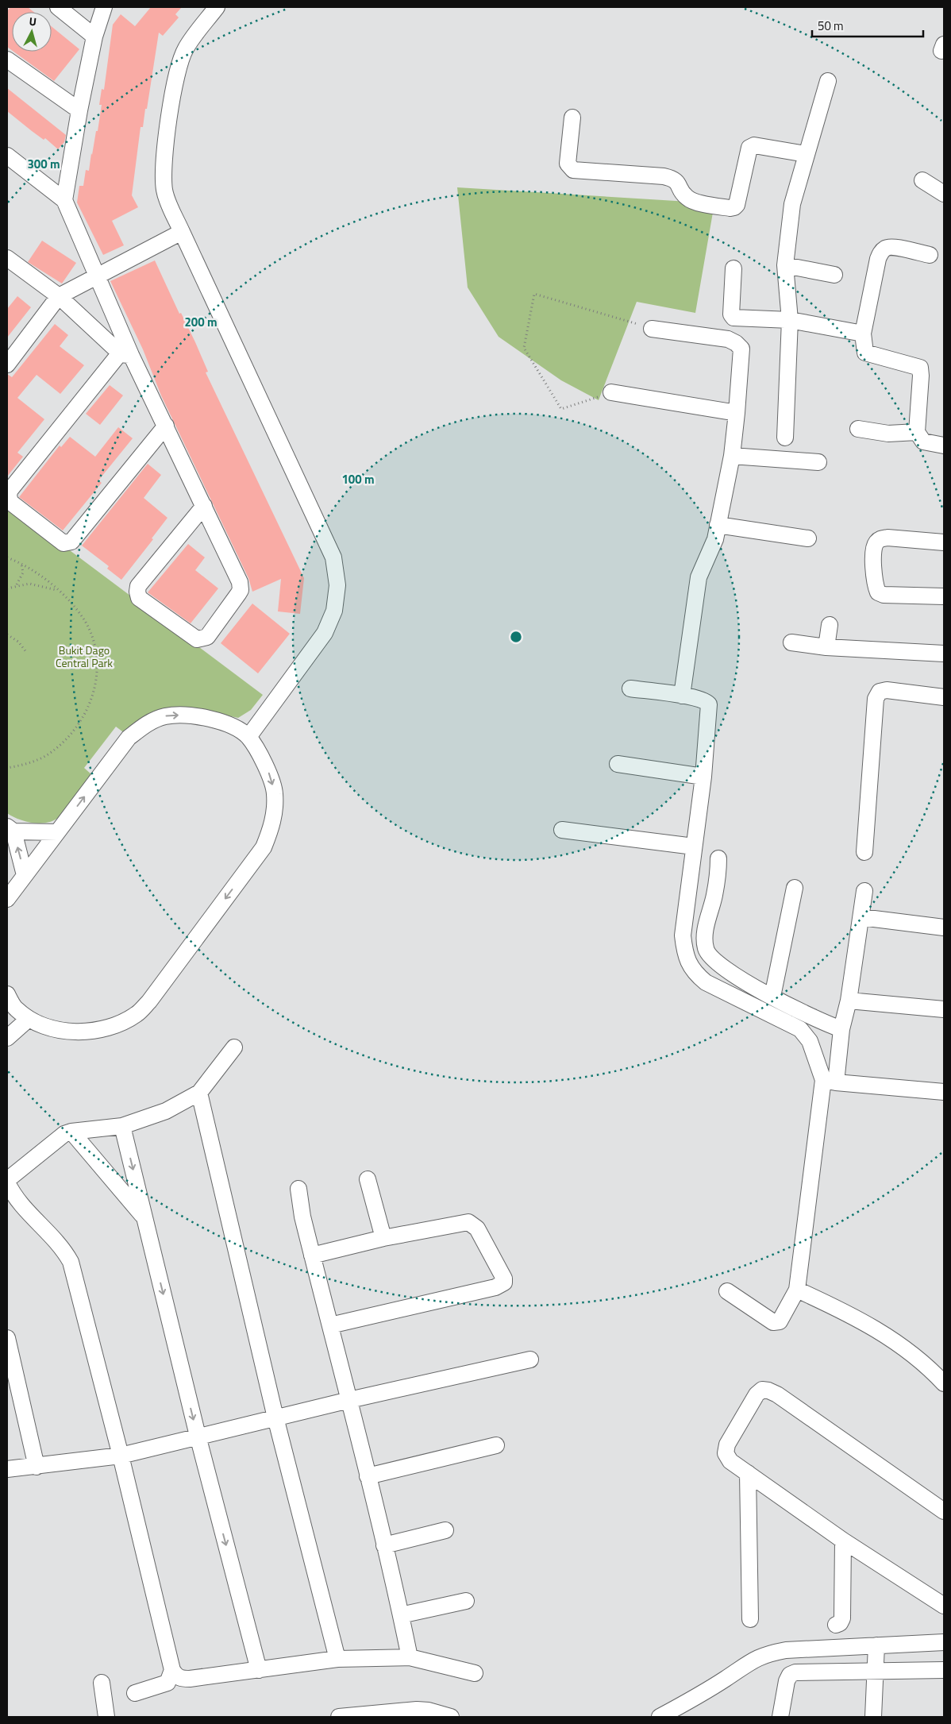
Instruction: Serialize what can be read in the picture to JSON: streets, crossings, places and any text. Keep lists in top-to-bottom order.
{
  "parks": ["Bukit Dago Central Park"],
  "scale_bar": "50 m",
  "north": "top",
  "rings": ["300 m", "200 m", "100 m"]
}
